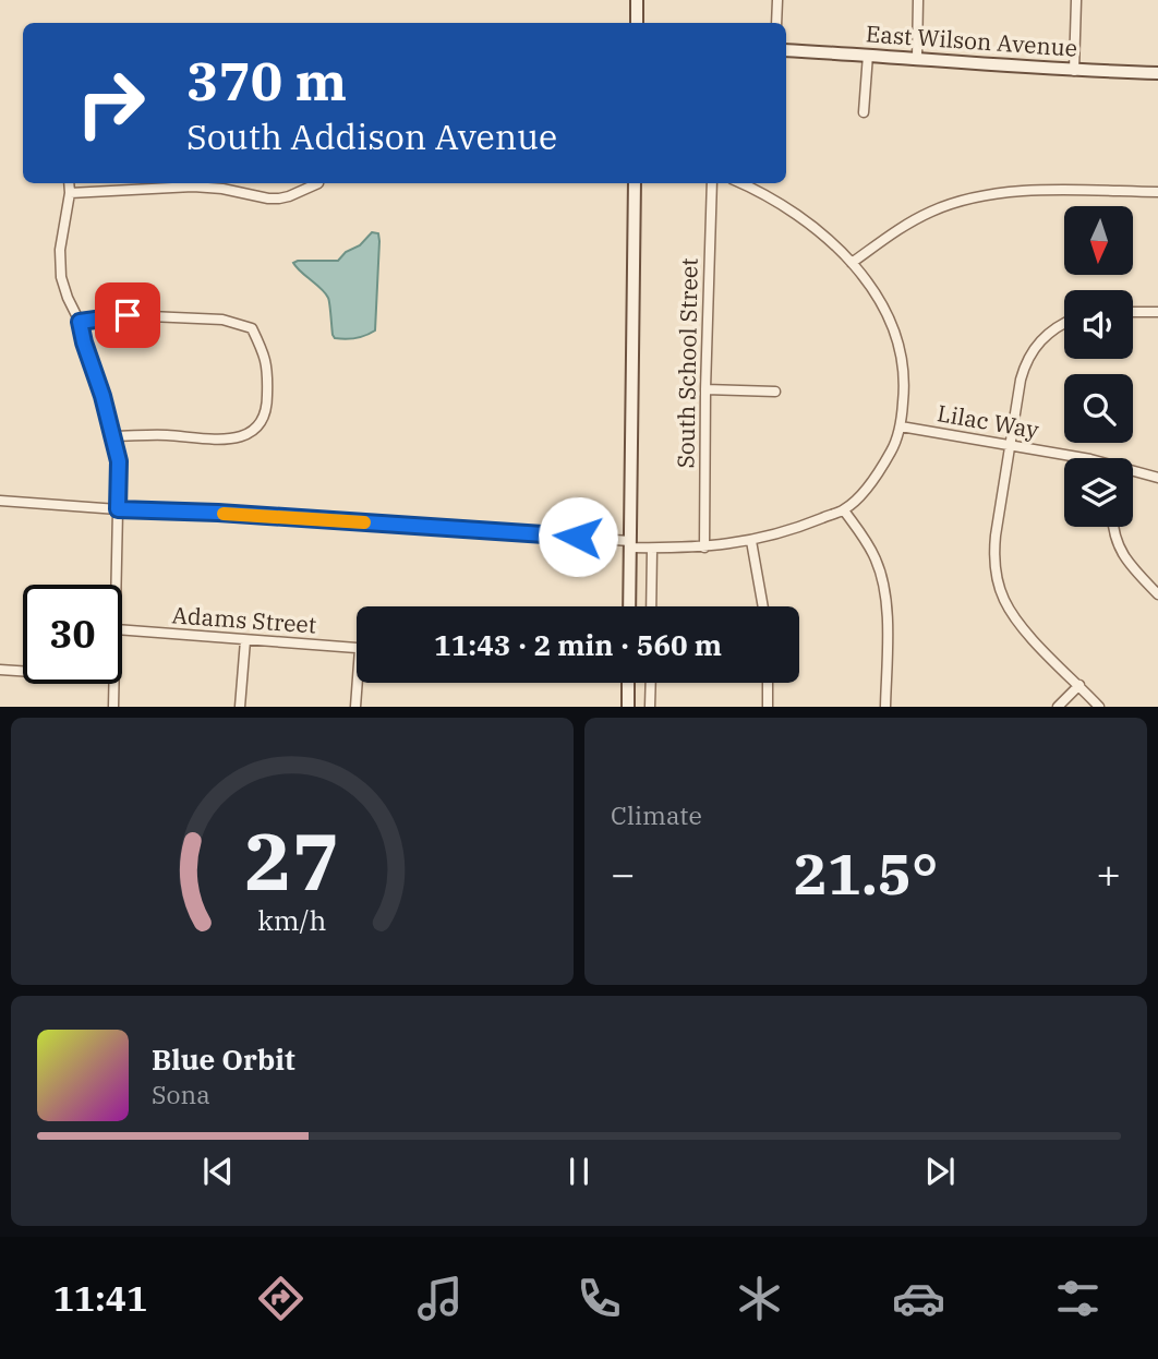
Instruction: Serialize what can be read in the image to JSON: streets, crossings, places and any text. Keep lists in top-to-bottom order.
{
  "streets": {
    "street": [
      "East Wilson Avenue",
      "South School Street",
      "Lilac Way",
      "Adams Street"
    ]
  },
  "north": "bottom",
  "page": {
    "turn": ["370 m", "South Addison Avenue"],
    "limit": "30",
    "trip": "11:43 · 2 min · 560 m",
    "tile": "Climate",
    "heat": ["−", "21.5°", "+"],
    "song": ["Blue Orbit", "Sona"],
    "tabs": "11:41",
    "gauge": ["27", "km/h"]
  }
}
